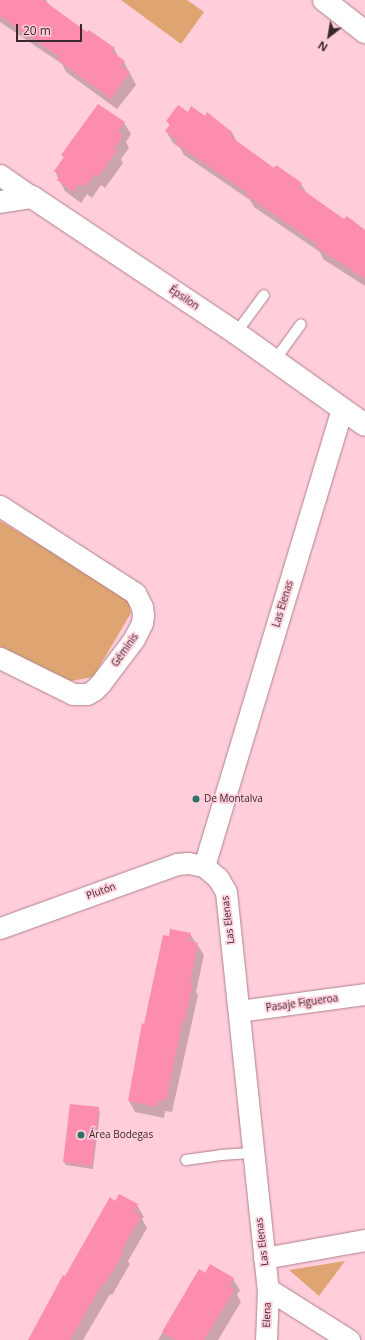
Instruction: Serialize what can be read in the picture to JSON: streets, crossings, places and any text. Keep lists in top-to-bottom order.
{
  "streets": {
    "main road": ["Épsilon"],
    "street": [
      "Las Elenas",
      "Géminis",
      "Plutón",
      "Pasaje Figueroa",
      "Elena"
    ]
  },
  "crossings": [
    ["Épsilon", "Las Elenas"],
    ["Las Elenas", "Plutón"],
    ["Las Elenas", "Pasaje Figueroa"],
    ["Las Elenas", "Elena"]
  ],
  "places": ["De Montalva", "Área Bodegas"],
  "scale_bar": "20 m",
  "north": "bottom left"
}
